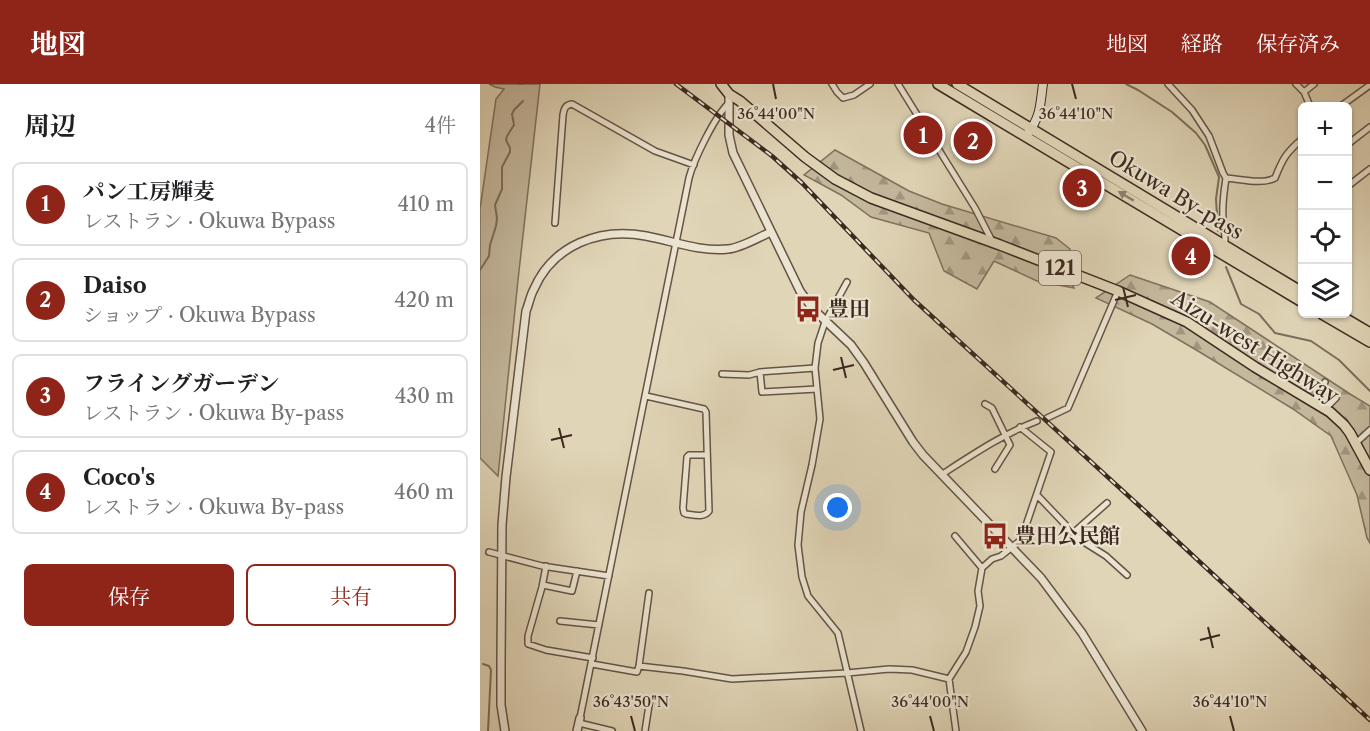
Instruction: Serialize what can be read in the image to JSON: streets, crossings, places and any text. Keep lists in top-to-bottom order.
{
  "streets": {
    "highway": ["Okuwa By-pass", "121", "Aizu-west Highway"]
  },
  "places": {
    "bus stop": ["豊田", "豊田公民館"]
  },
  "page": {
    "header": "地図",
    "nav": ["地図", "経路", "保存済み"],
    "heading": ["周辺", "4件"],
    "map_buttons": ["+", "−"],
    "pins": [
      "1",
      "2",
      "3",
      "4"
    ],
    "list": [
      {
        "mark": "1",
        "name": "パン工房輝麦",
        "note": "レストラン · Okuwa Bypass",
        "value": "410 m"
      },
      {
        "mark": "2",
        "name": "Daiso",
        "note": "ショップ · Okuwa Bypass",
        "value": "420 m"
      },
      {
        "mark": "3",
        "name": "フライングガーデン",
        "note": "レストラン · Okuwa By-pass",
        "value": "430 m"
      },
      {
        "mark": "4",
        "name": "Coco's",
        "note": "レストラン · Okuwa By-pass",
        "value": "460 m"
      }
    ],
    "buttons": ["保存", "共有"]
  },
  "coordinates": ["36°44'00\"N", "36°44'10\"N", "36°43'50\"N"]
}
